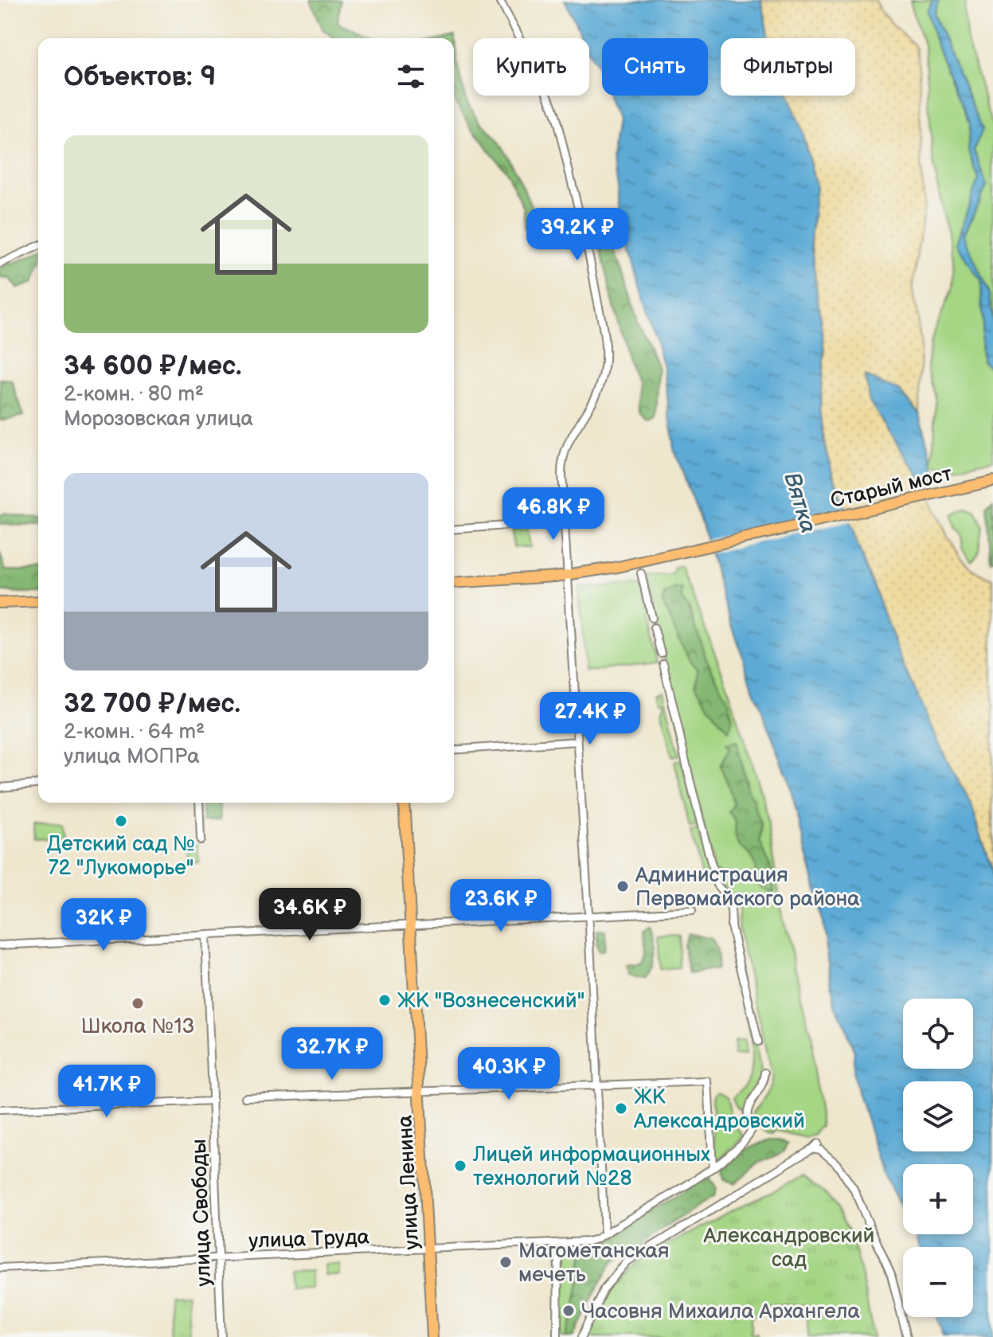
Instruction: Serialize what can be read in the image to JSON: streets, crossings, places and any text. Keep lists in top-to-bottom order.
{
  "streets": {
    "main road": ["Старый мост", "улица Ленина"],
    "street": ["улица Свободы", "улица Труда"]
  },
  "crossings": [
    ["улица Ленина", "улица Труда"],
    ["улица Свободы", "улица Труда"]
  ],
  "water": ["Вятка"],
  "parks": ["Александровский сад"],
  "places": [
    "Детский сад № 72 \"Лукоморье\"",
    "Администрация Первомайского района",
    "ЖК \"Вознесенский\"",
    "Школа №13",
    "ЖК Александровский",
    "Лицей информационных технологий №28",
    "Магометанская мечеть",
    "Часовня Михаила Архангела"
  ],
  "page": {
    "chip": ["Купить", "Снять", "Фильтры"],
    "heading": "Объектов: 9",
    "list": [
      {
        "name": "34 600 ₽/мес.",
        "note": "2-комн. · 80 m² · Морозовская улица"
      },
      {
        "name": "32 700 ₽/мес.",
        "note": "2-комн. · 64 m² · улица МОПРа"
      }
    ],
    "price": [
      "39.2K ₽",
      "46.8K ₽",
      "27.4K ₽",
      "23.6K ₽",
      "34.6K ₽",
      "32K ₽",
      "32.7K ₽",
      "40.3K ₽",
      "41.7K ₽"
    ],
    "map_buttons": ["+", "−"]
  }
}
